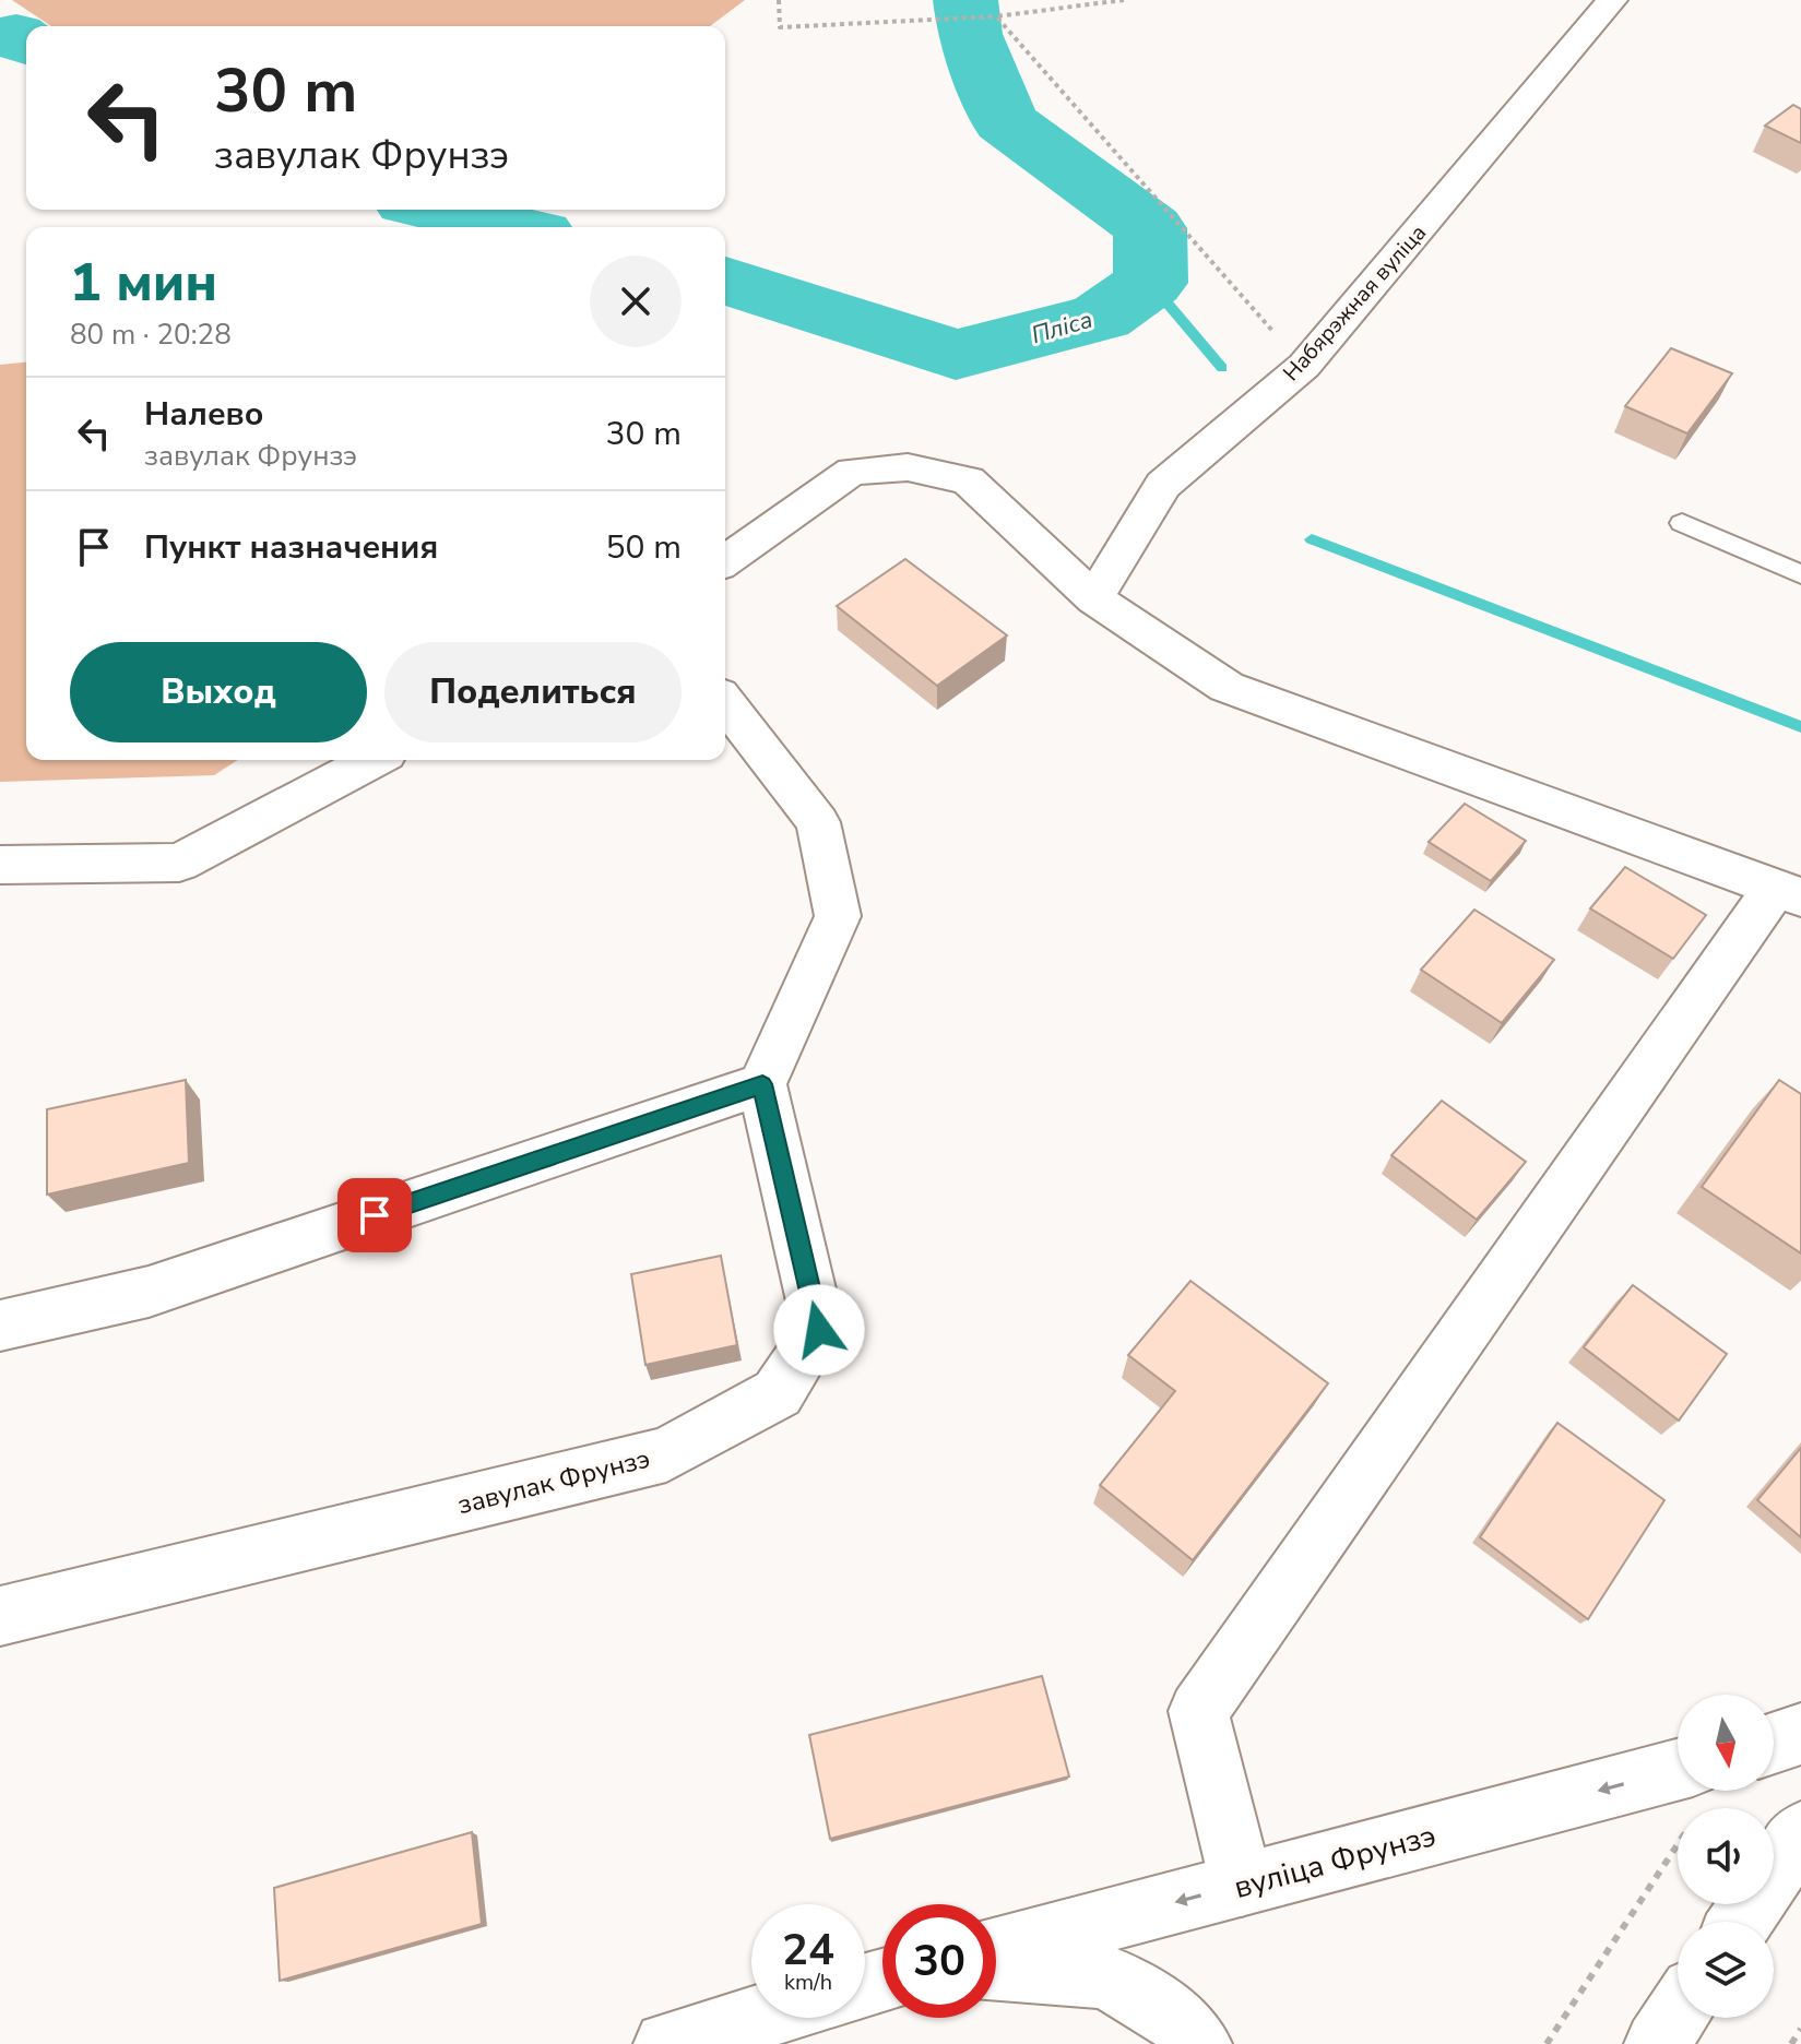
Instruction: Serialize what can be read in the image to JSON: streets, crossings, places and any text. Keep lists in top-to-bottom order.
{
  "streets": {
    "street": ["Набярэжная вуліца", "завулак Фрунзэ", "вуліца Фрунзэ"]
  },
  "one_way": ["вуліца Фрунзэ"],
  "water": ["Пліса"],
  "north": "bottom",
  "page": {
    "turn": ["30 m", "завулак Фрунзэ"],
    "heading": ["1 мин", "80 m · 20:28"],
    "list": [
      {
        "name": "Налево",
        "note": "завулак Фрунзэ",
        "value": "30 m"
      },
      {
        "name": "Пункт назначения",
        "value": "50 m"
      }
    ],
    "buttons": ["Выход", "Поделиться"],
    "speed": "24 km/h",
    "limit": "30"
  }
}
